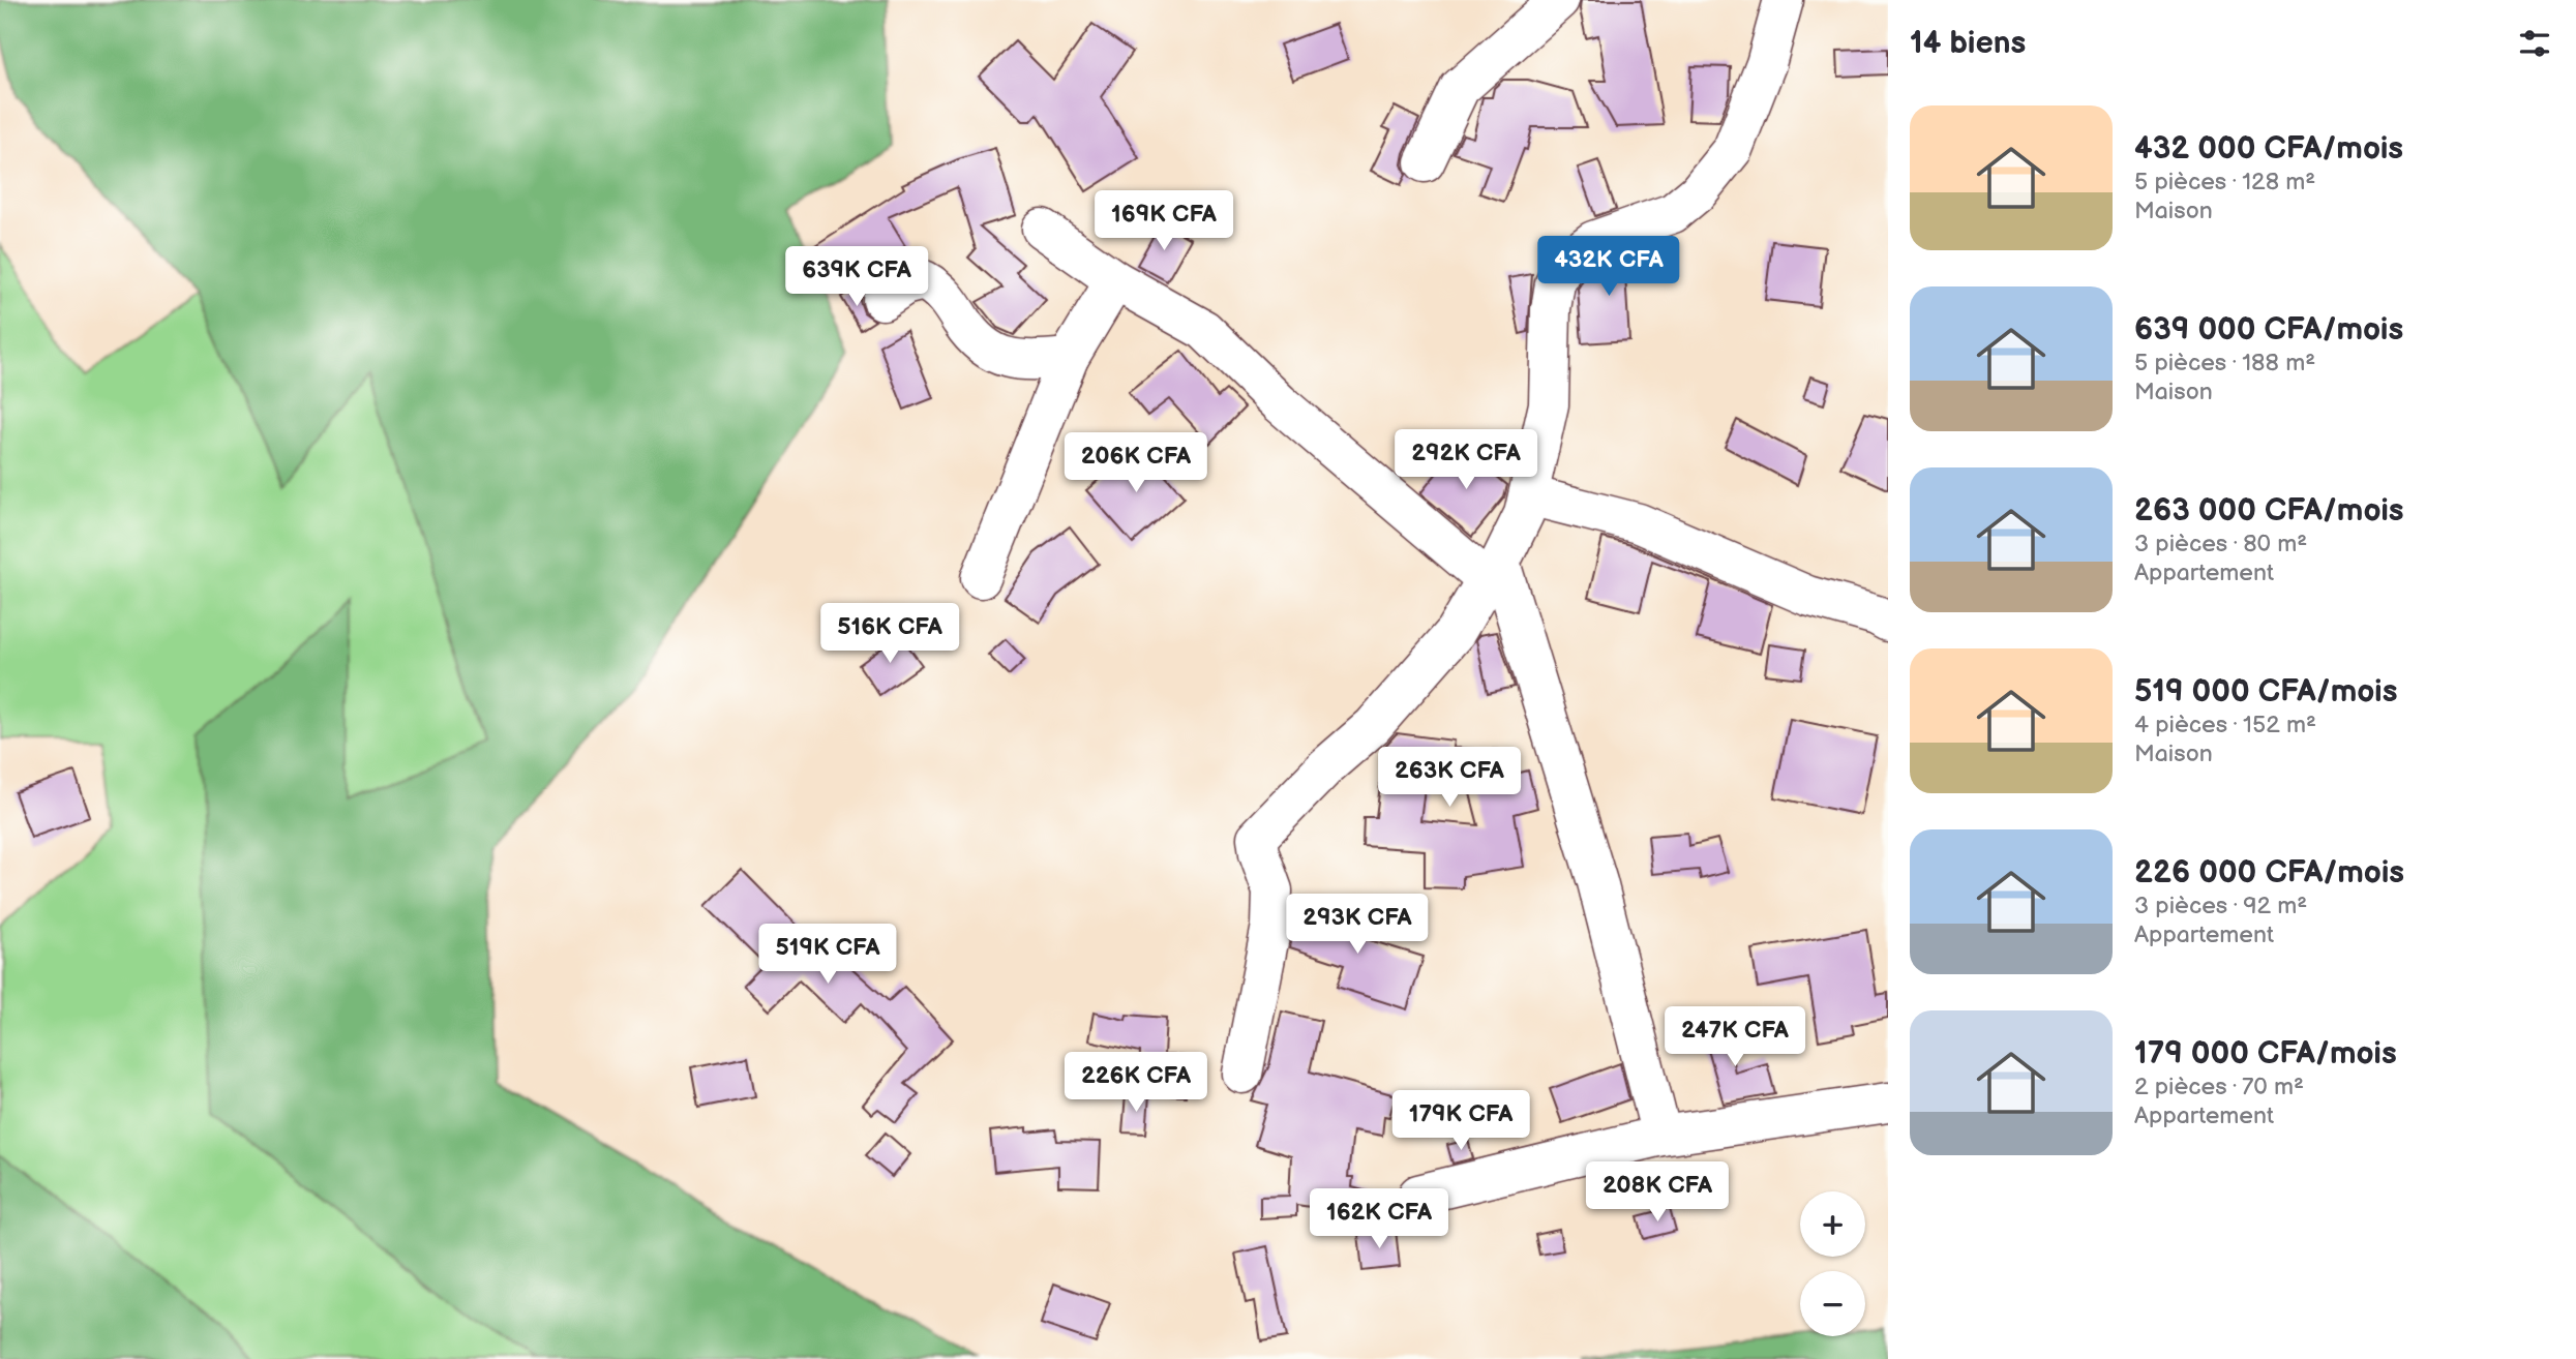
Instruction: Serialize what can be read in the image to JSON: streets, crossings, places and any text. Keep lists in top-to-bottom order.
{
  "page": {
    "heading": "14 biens",
    "list": [
      {
        "name": "432 000 CFA/mois",
        "note": "5 pièces · 128 m² · Maison"
      },
      {
        "name": "639 000 CFA/mois",
        "note": "5 pièces · 188 m² · Maison"
      },
      {
        "name": "263 000 CFA/mois",
        "note": "3 pièces · 80 m² · Appartement"
      },
      {
        "name": "519 000 CFA/mois",
        "note": "4 pièces · 152 m² · Maison"
      },
      {
        "name": "226 000 CFA/mois",
        "note": "3 pièces · 92 m² · Appartement"
      },
      {
        "name": "179 000 CFA/mois",
        "note": "2 pièces · 70 m² · Appartement"
      }
    ],
    "price": [
      "169K CFA",
      "432K CFA",
      "639K CFA",
      "292K CFA",
      "206K CFA",
      "516K CFA",
      "263K CFA",
      "293K CFA",
      "519K CFA",
      "247K CFA",
      "226K CFA",
      "179K CFA",
      "208K CFA",
      "162K CFA"
    ],
    "map_buttons": ["+", "−"]
  }
}
